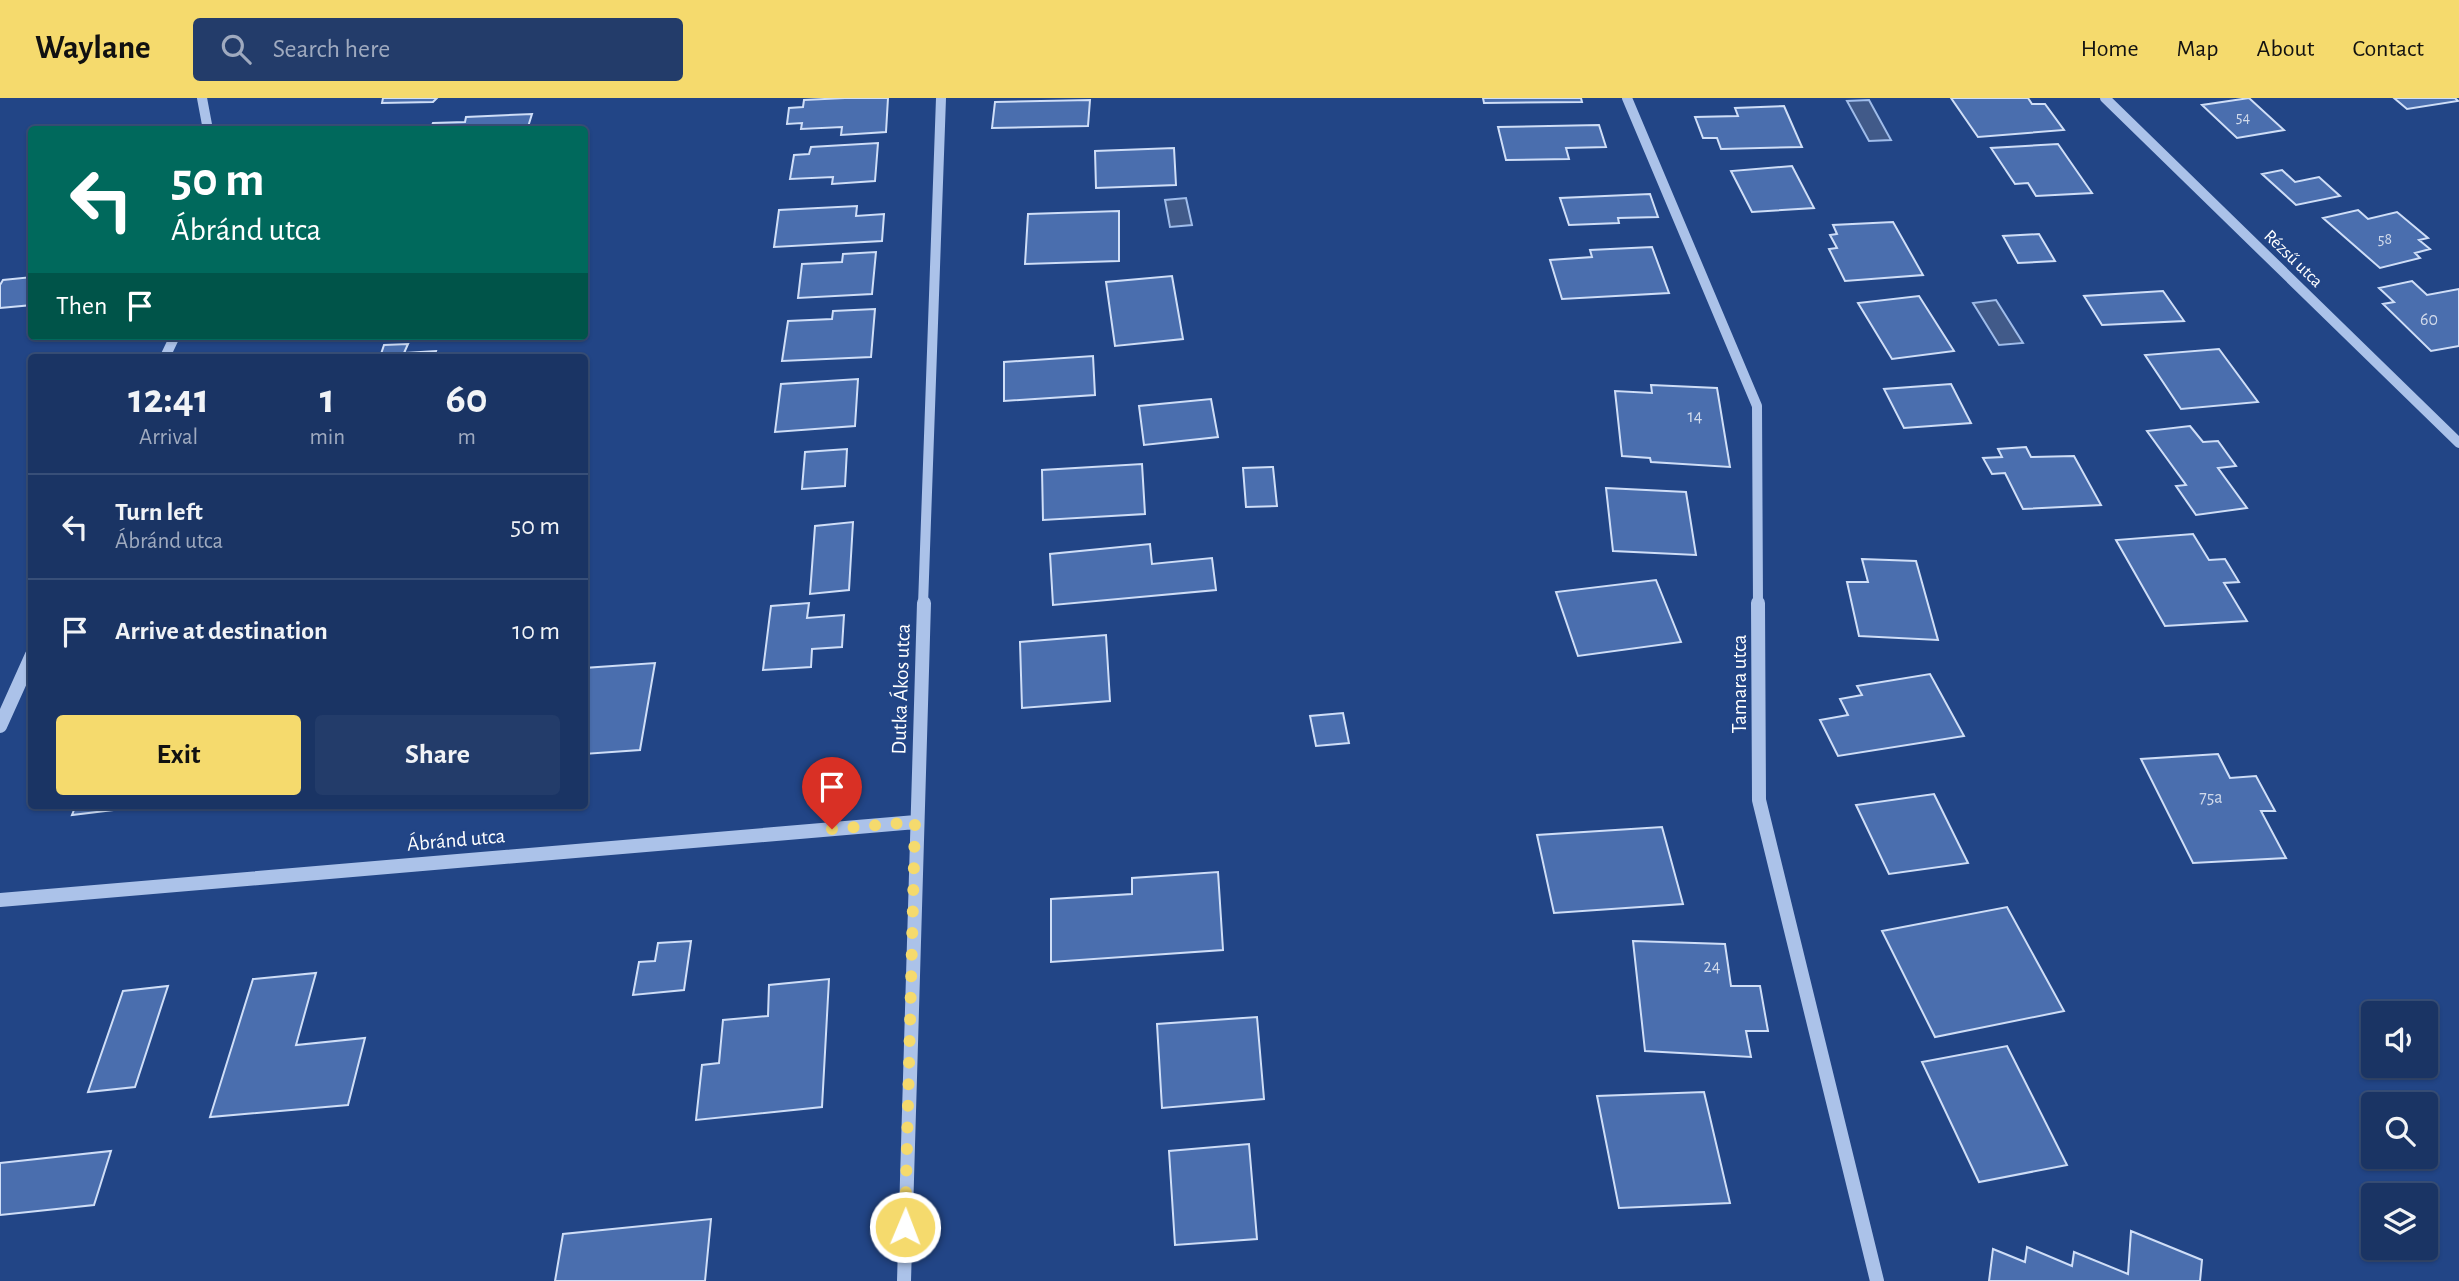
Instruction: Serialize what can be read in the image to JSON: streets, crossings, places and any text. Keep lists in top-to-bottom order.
{
  "streets": {
    "street": [
      "Rézsű utca",
      "Tamara utca",
      "Dutka Ákos utca",
      "Ábránd utca"
    ]
  },
  "crossings": [
    ["Dutka Ákos utca", "Ábránd utca"]
  ],
  "house_numbers": [
    "54",
    "58",
    "60",
    "14",
    "75a",
    "24"
  ],
  "page": {
    "header": "Waylane",
    "search": "Search here",
    "nav": [
      "Home",
      "Map",
      "About",
      "Contact"
    ],
    "turn": ["50 m", "Ábránd utca"],
    "then": "Then",
    "eta": [
      "12:41",
      "Arrival",
      "1",
      "min",
      "60",
      "m"
    ],
    "list": [
      {
        "name": "Turn left",
        "note": "Ábránd utca",
        "value": "50 m"
      },
      {
        "name": "Arrive at destination",
        "value": "10 m"
      }
    ],
    "buttons": ["Exit", "Share"]
  }
}
